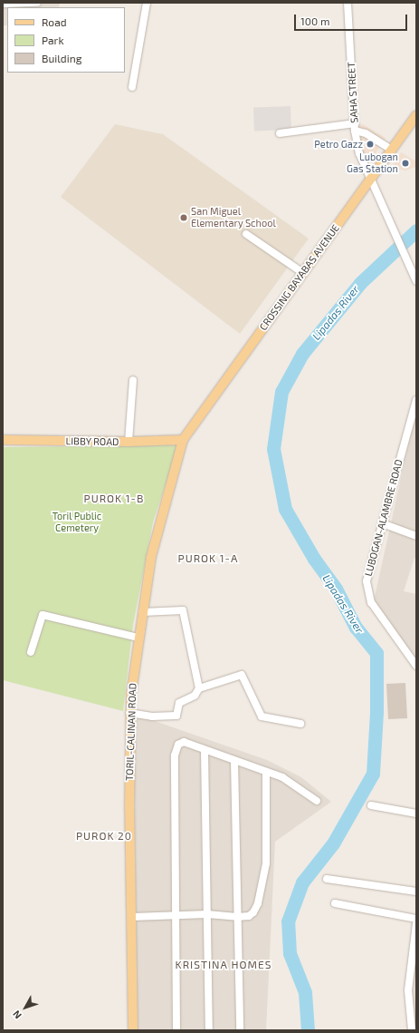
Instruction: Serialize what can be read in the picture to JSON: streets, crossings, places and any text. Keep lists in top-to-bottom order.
{
  "streets": {
    "main road": ["CROSSING BAYABAS AVENUE", "LIBBY ROAD", "TORIL-CALINAN ROAD"],
    "street": ["SAHA STREET", "LUBOGAN-ALAMBRE ROAD"]
  },
  "crossings": [
    ["SAHA STREET", "CROSSING BAYABAS AVENUE"],
    ["CROSSING BAYABAS AVENUE", "LIBBY ROAD"],
    ["CROSSING BAYABAS AVENUE", "TORIL-CALINAN ROAD"],
    ["LIBBY ROAD", "TORIL-CALINAN ROAD"]
  ],
  "districts": [
    "PUROK 1-B",
    "PUROK 1-A",
    "PUROK 20",
    "KRISTINA HOMES"
  ],
  "water": ["Lipadas River"],
  "parks": ["Toril Public Cemetery"],
  "places": ["Petro Gazz", "Lubogan Gas Station", "San Miguel Elementary School"],
  "legend": ["Road", "Park", "Building"],
  "scale_bar": "100 m",
  "north": "bottom left"
}
